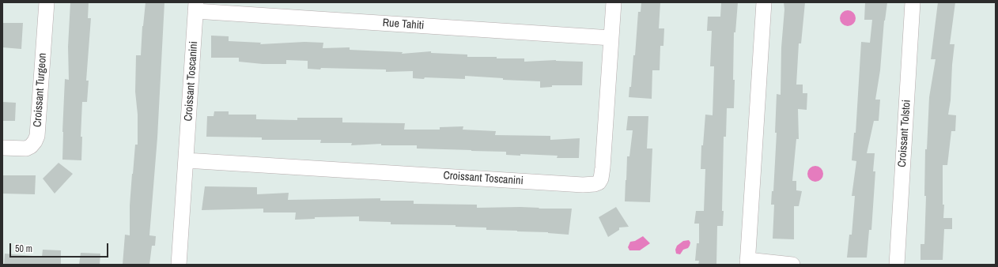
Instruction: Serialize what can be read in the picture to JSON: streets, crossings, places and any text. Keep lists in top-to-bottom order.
{
  "streets": {
    "street": [
      "Rue Tahiti",
      "Croissant Toscanini",
      "Croissant Turgeon",
      "Croissant Tolstoi"
    ]
  },
  "crossings": [
    ["Rue Tahiti", "Croissant Toscanini"]
  ],
  "scale_bar": "50 m"
}
